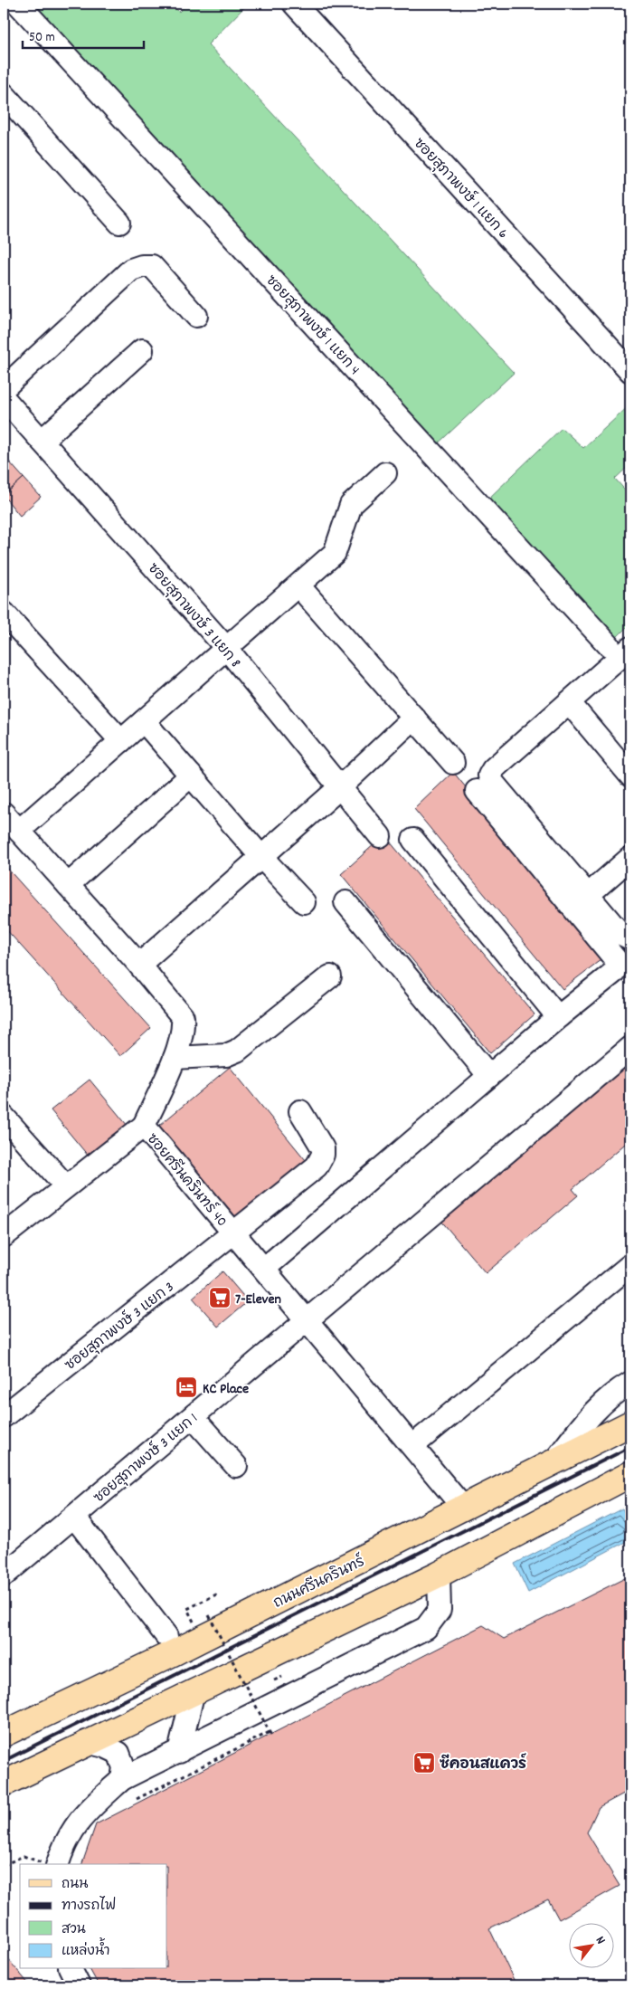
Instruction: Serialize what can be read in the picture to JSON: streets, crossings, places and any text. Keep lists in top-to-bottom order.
{
  "streets": {
    "main road": ["ถนนศรีนครินทร์"],
    "street": [
      "ซอยสุภาพงษ์ 1 แยก 6",
      "ซอยสุภาพงษ์ 1 แยก 4",
      "ซอยสุภาพงษ์ 3 แยก 8",
      "ซอยศรีนครินทร์ 40",
      "ซอยสุภาพงษ์ 3 แยก 3",
      "ซอยสุภาพงษ์ 3 แยก 1"
    ]
  },
  "crossings": [
    ["ซอยศรีนครินทร์ 40", "ซอยสุภาพงษ์ 3 แยก 3"],
    ["ซอยศรีนครินทร์ 40", "ซอยสุภาพงษ์ 3 แยก 1"],
    ["ซอยศรีนครินทร์ 40", "ถนนศรีนครินทร์"]
  ],
  "places": {
    "supermarket": ["7-Eleven", "ซีคอนสแควร์"],
    "hotel": ["KC Place"]
  },
  "legend": [
    "ถนน",
    "ทางรถไฟ",
    "สวน",
    "แหล่งน้ำ"
  ],
  "scale_bar": "50 m",
  "north": "top right"
}
